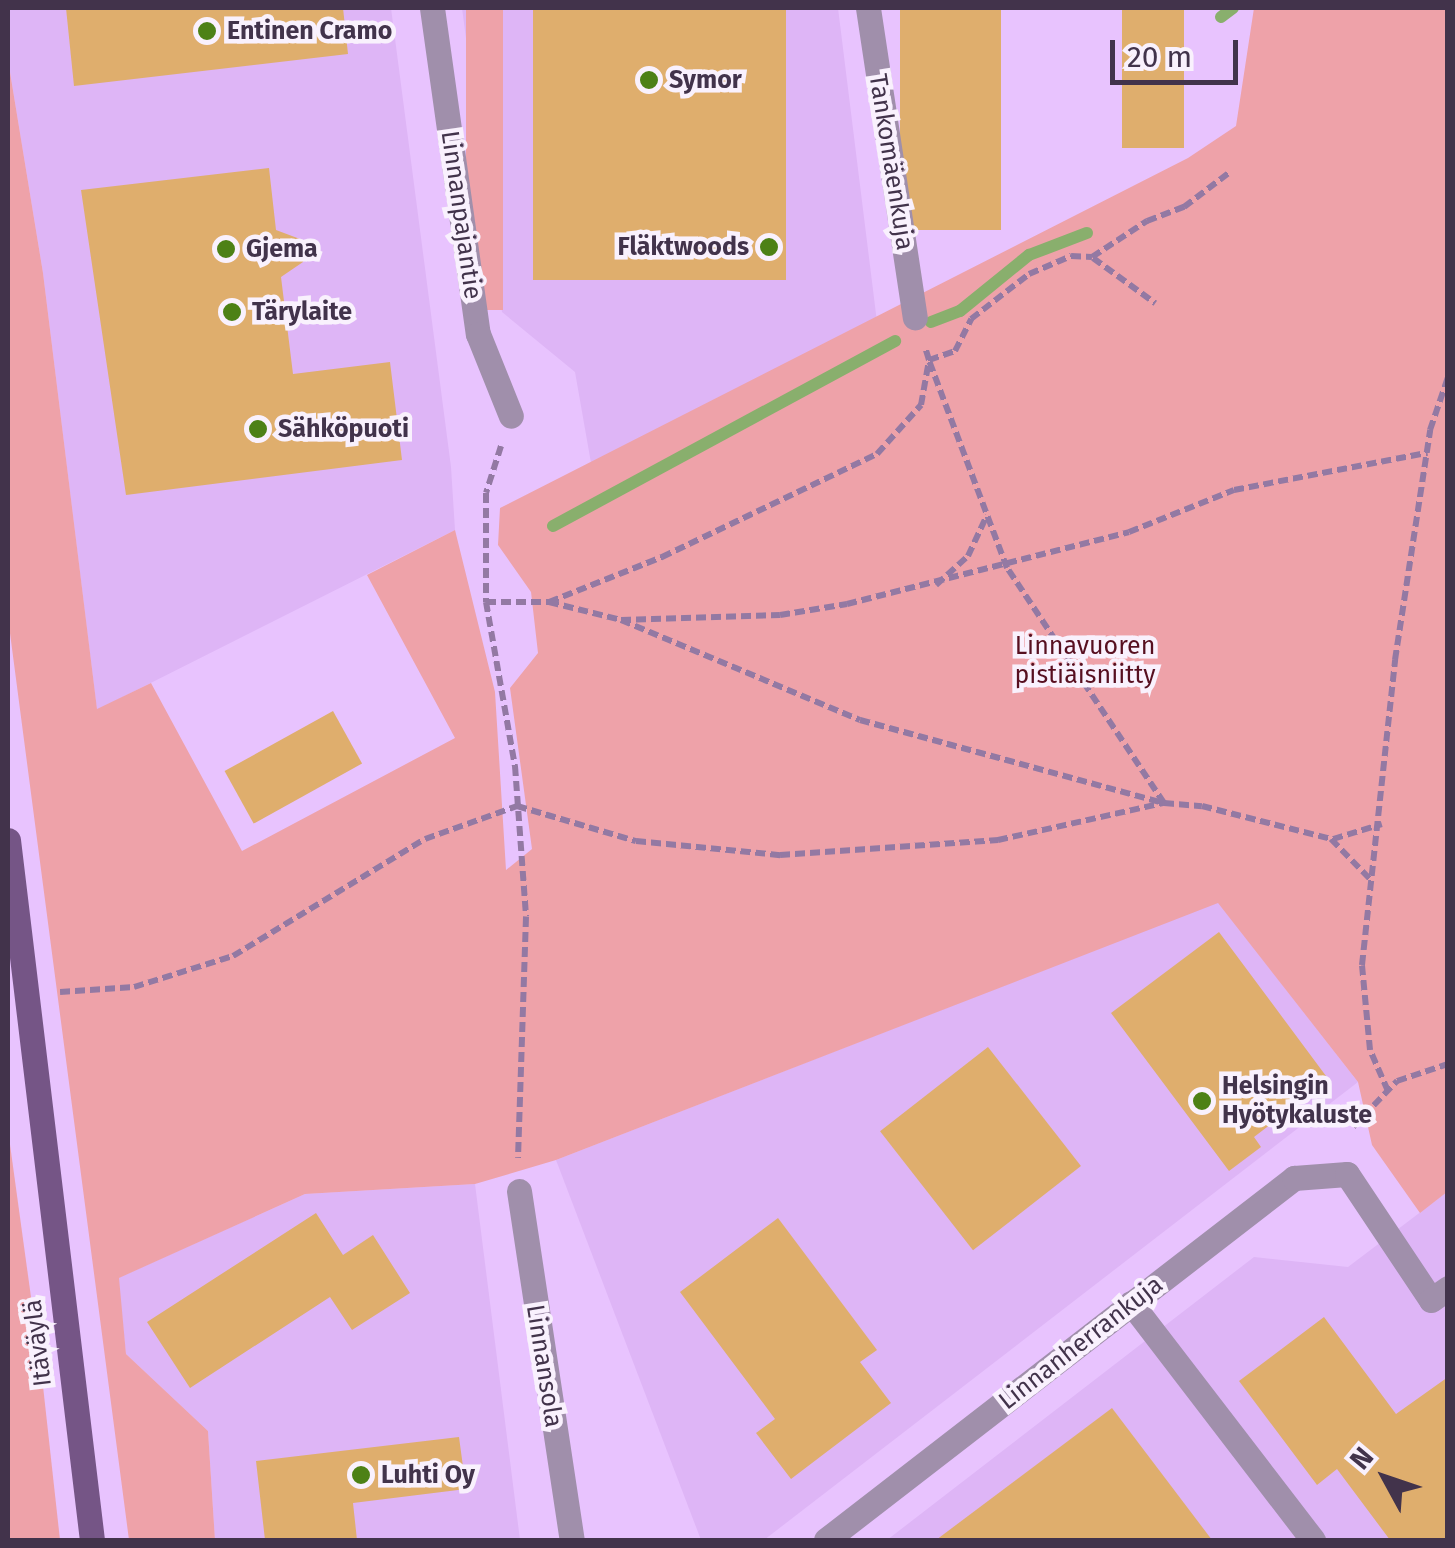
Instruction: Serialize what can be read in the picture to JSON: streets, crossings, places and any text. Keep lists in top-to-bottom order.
{
  "streets": {
    "main road": ["Itäväylä"],
    "street": [
      "Tankomäenkuja",
      "Linnanpajantie",
      "Linnanherrankuja",
      "Linnansola"
    ]
  },
  "parks": ["Linnavuoren pistiäisniitty"],
  "places": [
    "Entinen Cramo",
    "Symor",
    "Fläktwoods",
    "Gjema",
    "Tärylaite",
    "Sähköpuoti",
    "Helsingin Hyötykaluste",
    "Luhti Oy"
  ],
  "scale_bar": "20 m",
  "north": "top left"
}
